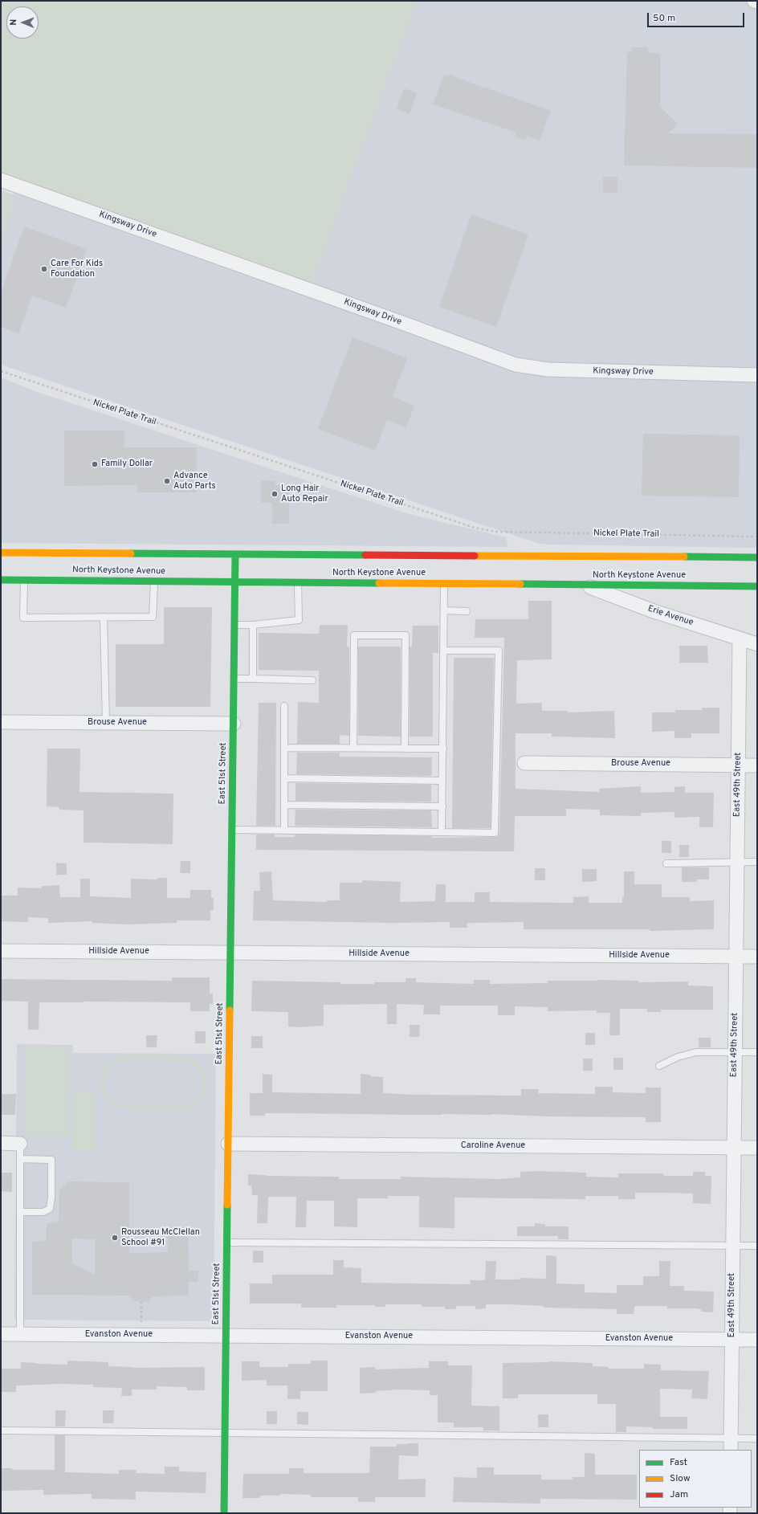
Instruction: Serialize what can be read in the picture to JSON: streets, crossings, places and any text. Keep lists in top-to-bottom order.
{
  "streets": {
    "main road": ["North Keystone Avenue", "East 51st Street"],
    "street": [
      "Kingsway Drive",
      "Erie Avenue",
      "Brouse Avenue",
      "East 49th Street",
      "Hillside Avenue",
      "Caroline Avenue",
      "Evanston Avenue"
    ],
    "path": ["Nickel Plate Trail"]
  },
  "crossings": [
    ["North Keystone Avenue", "Erie Avenue"],
    ["North Keystone Avenue", "East 51st Street"],
    ["Erie Avenue", "East 49th Street"],
    ["Brouse Avenue", "East 51st Street"],
    ["Brouse Avenue", "East 49th Street"],
    ["East 51st Street", "Hillside Avenue"],
    ["East 51st Street", "Caroline Avenue"],
    ["East 51st Street", "Evanston Avenue"],
    ["East 49th Street", "Hillside Avenue"],
    ["East 49th Street", "Caroline Avenue"],
    ["East 49th Street", "Evanston Avenue"]
  ],
  "places": [
    "Care For Kids Foundation",
    "Family Dollar",
    "Advance Auto Parts",
    "Long Hair Auto Repair",
    "Rousseau McClellan School #91"
  ],
  "legend": ["Fast", "Slow", "Jam"],
  "scale_bar": "50 m",
  "north": "left"
}
